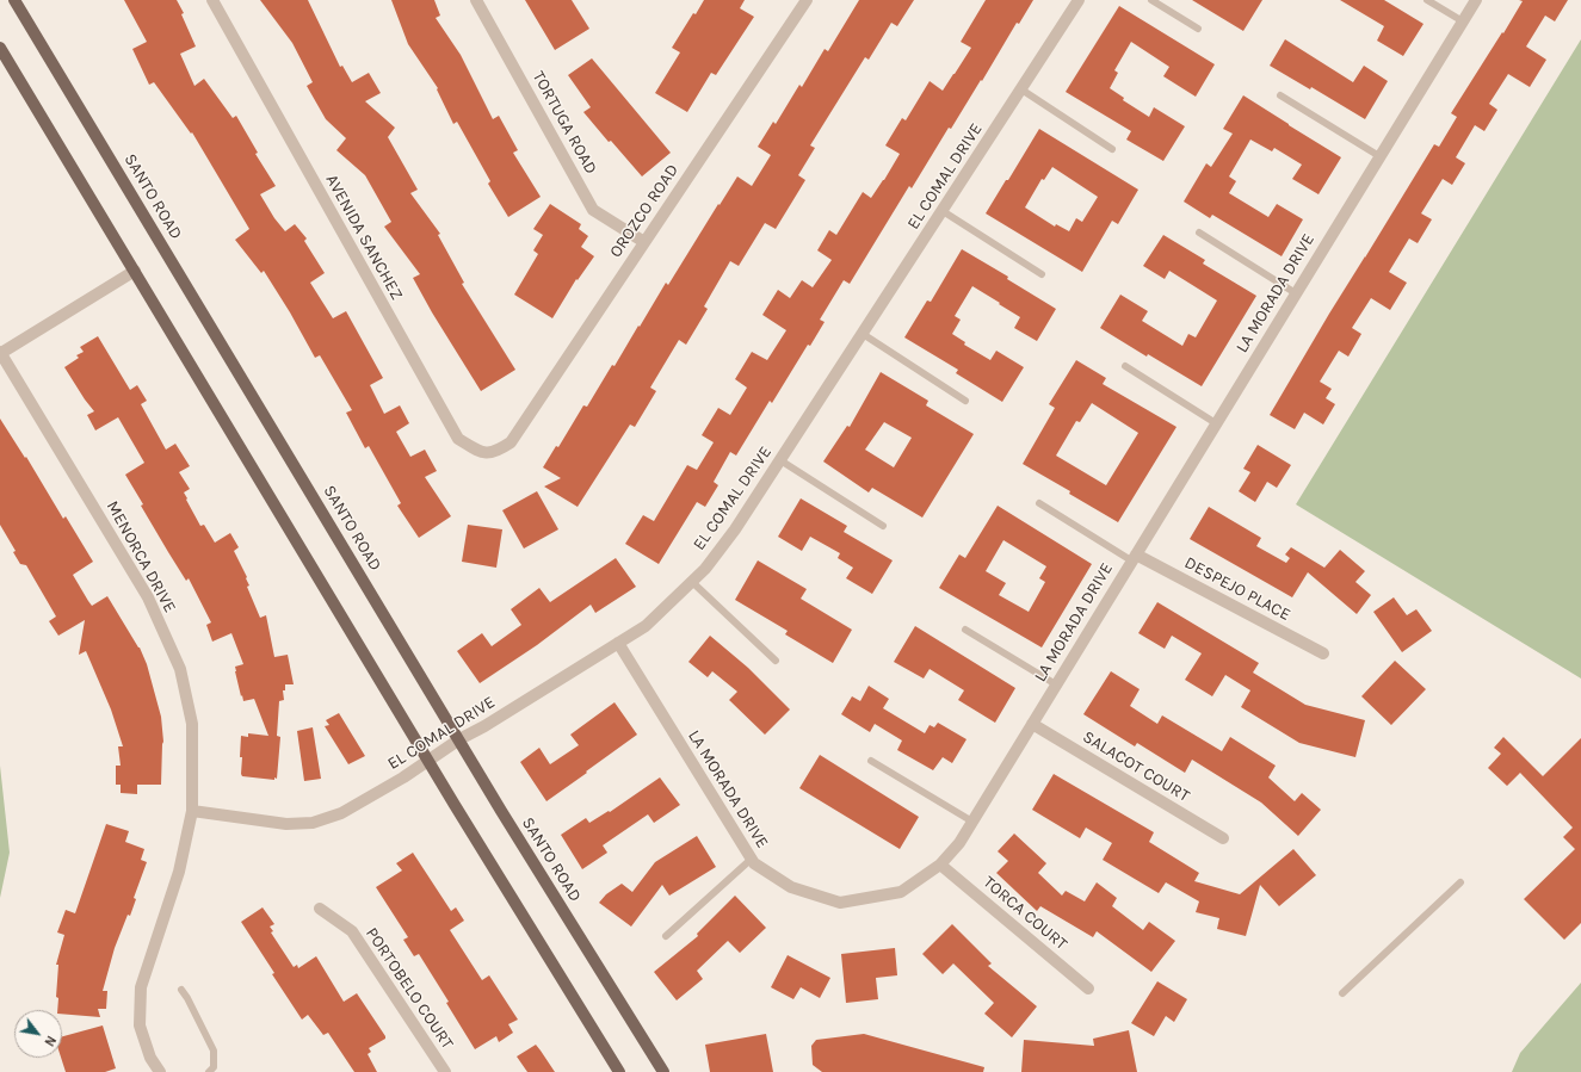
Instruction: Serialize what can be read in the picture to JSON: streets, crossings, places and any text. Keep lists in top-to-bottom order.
{
  "streets": {
    "main road": ["SANTO ROAD"],
    "street": [
      "TORTUGA ROAD",
      "EL COMAL DRIVE",
      "OROZCO ROAD",
      "AVENIDA SANCHEZ",
      "LA MORADA DRIVE",
      "MENORCA DRIVE",
      "DESPEJO PLACE",
      "SALACOT COURT",
      "TORCA COURT",
      "PORTOBELO COURT"
    ]
  },
  "crossings": [
    ["TORTUGA ROAD", "OROZCO ROAD"],
    ["EL COMAL DRIVE", "SANTO ROAD"],
    ["EL COMAL DRIVE", "LA MORADA DRIVE"],
    ["EL COMAL DRIVE", "MENORCA DRIVE"],
    ["OROZCO ROAD", "AVENIDA SANCHEZ"],
    ["LA MORADA DRIVE", "DESPEJO PLACE"],
    ["LA MORADA DRIVE", "SALACOT COURT"],
    ["LA MORADA DRIVE", "TORCA COURT"]
  ],
  "north": "bottom right"
}
